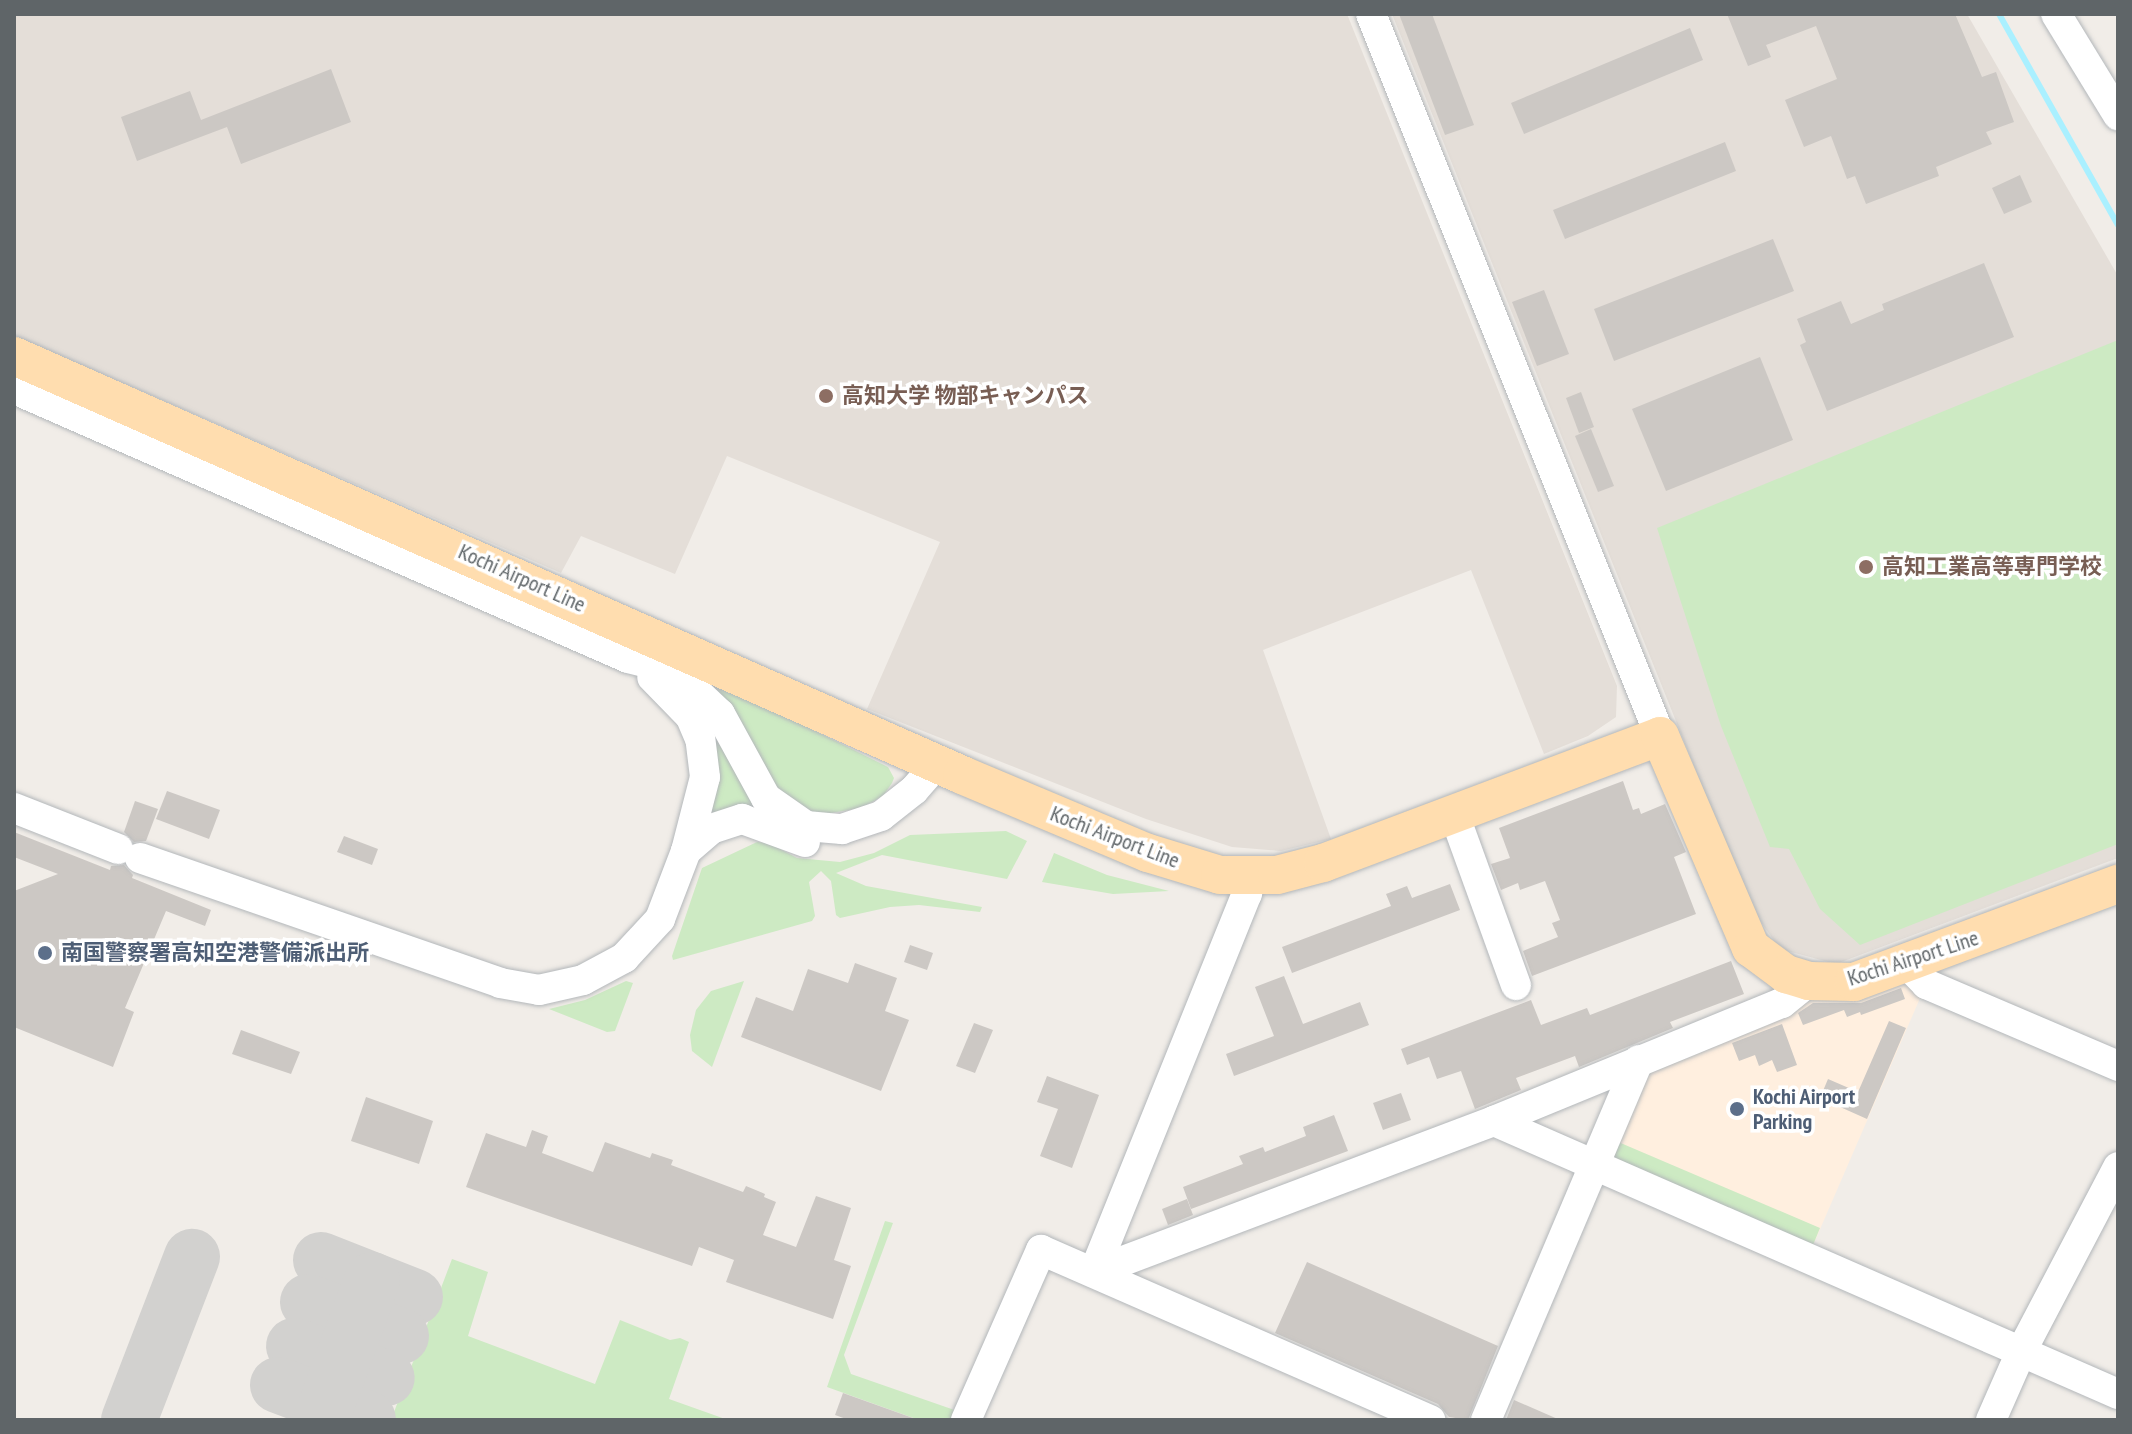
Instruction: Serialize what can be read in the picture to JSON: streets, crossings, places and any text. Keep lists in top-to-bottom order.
{
  "streets": {
    "main road": ["Kochi Airport Line"]
  },
  "places": [
    "高知大学 物部キャンパス",
    "高知工業高等専門学校",
    "南国警察署高知空港警備派出所",
    "Kochi Airport Parking"
  ]
}
